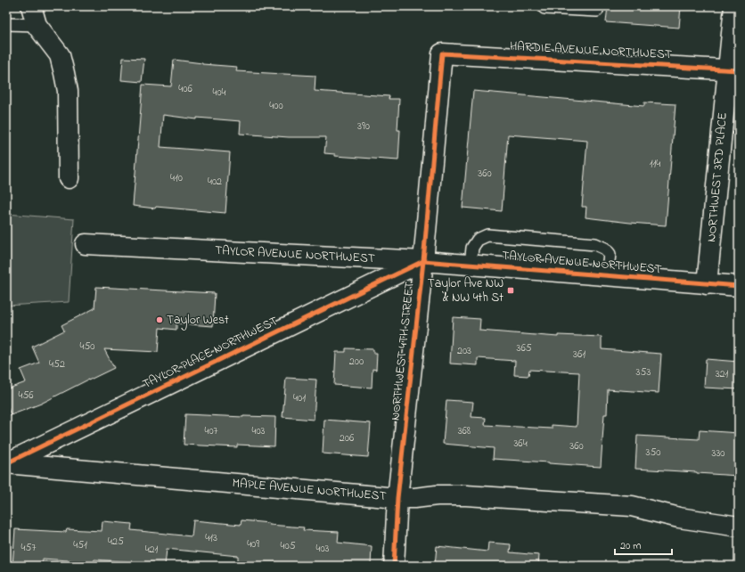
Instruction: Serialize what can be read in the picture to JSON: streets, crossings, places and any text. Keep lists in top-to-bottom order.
{
  "streets": {
    "street": [
      "HARDIE AVENUE NORTHWEST",
      "NORTHWEST 3RD PLACE",
      "TAYLOR AVENUE NORTHWEST",
      "NORTHWEST 4TH STREET",
      "TAYLOR PLACE NORTHWEST",
      "MAPLE AVENUE NORTHWEST"
    ]
  },
  "crossings": [
    ["HARDIE AVENUE NORTHWEST", "NORTHWEST 3RD PLACE"],
    ["HARDIE AVENUE NORTHWEST", "NORTHWEST 4TH STREET"],
    ["NORTHWEST 3RD PLACE", "TAYLOR AVENUE NORTHWEST"],
    ["TAYLOR AVENUE NORTHWEST", "NORTHWEST 4TH STREET"],
    ["TAYLOR AVENUE NORTHWEST", "TAYLOR PLACE NORTHWEST"],
    ["NORTHWEST 4TH STREET", "TAYLOR PLACE NORTHWEST"],
    ["NORTHWEST 4TH STREET", "MAPLE AVENUE NORTHWEST"],
    ["TAYLOR PLACE NORTHWEST", "MAPLE AVENUE NORTHWEST"]
  ],
  "places": {
    "transit": ["Taylor Ave NW & NW 4th St"],
    "other": ["Taylor West"]
  },
  "house_numbers": [
    "406",
    "404",
    "400",
    "390",
    "114",
    "360",
    "410",
    "402",
    "450",
    "365",
    "203",
    "361",
    "200",
    "452",
    "353",
    "321",
    "456",
    "401",
    "407",
    "403",
    "368",
    "206",
    "364",
    "360",
    "350",
    "330",
    "413",
    "425",
    "409",
    "451",
    "405",
    "457",
    "403",
    "421"
  ],
  "scale_bar": "20 m"
}
